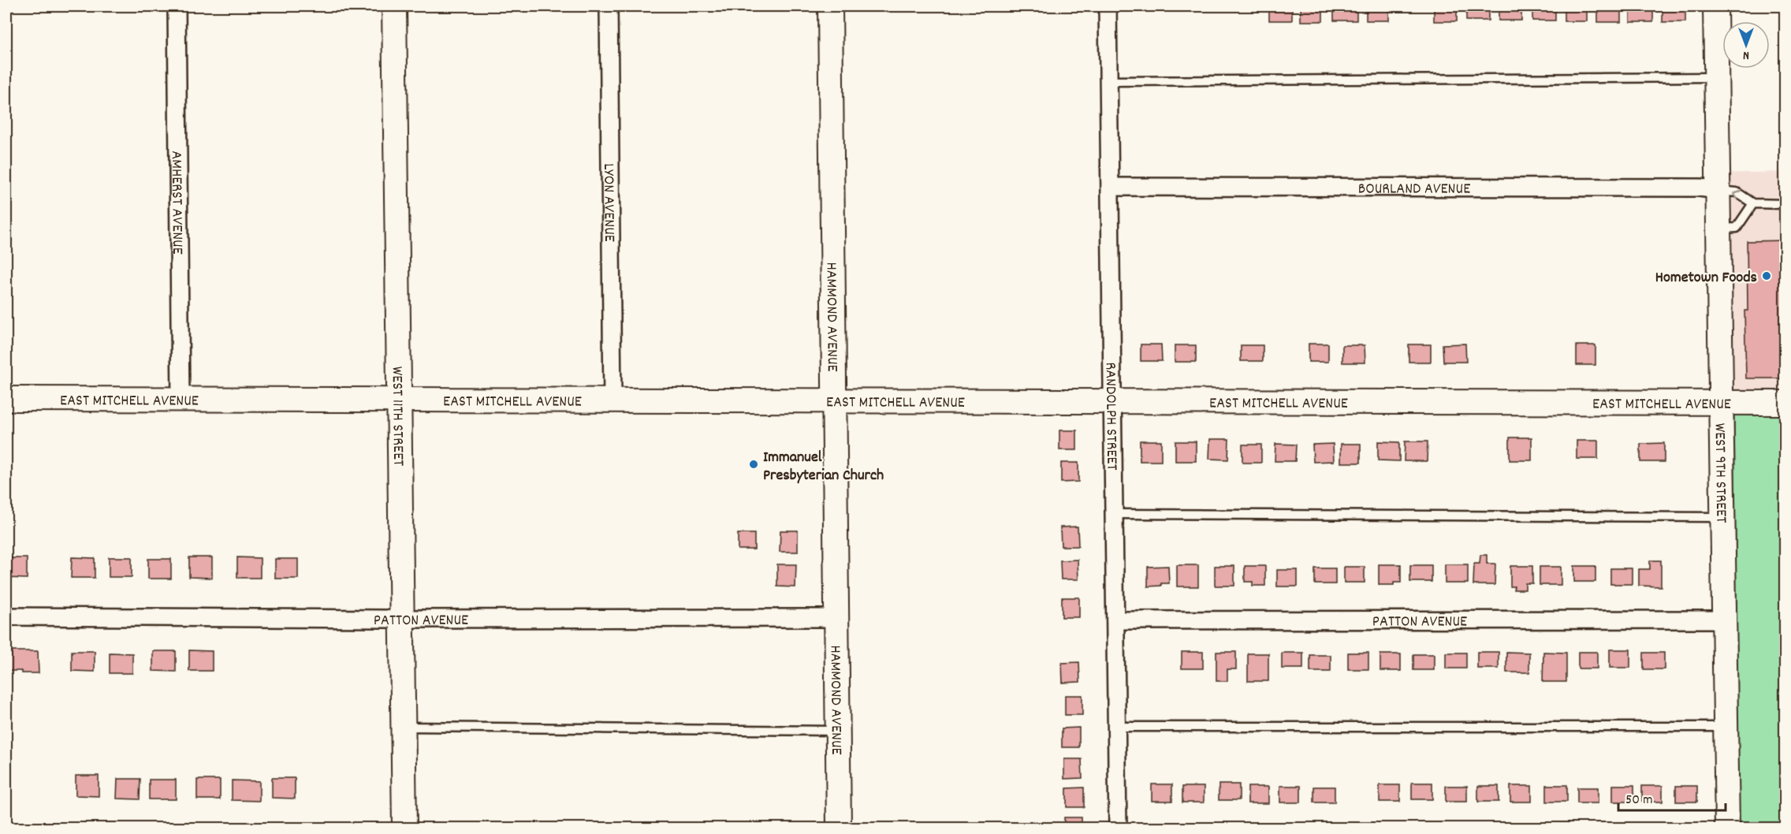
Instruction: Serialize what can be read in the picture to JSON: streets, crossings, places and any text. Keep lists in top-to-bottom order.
{
  "streets": {
    "street": [
      "BOURLAND AVENUE",
      "AMHERST AVENUE",
      "LYON AVENUE",
      "HAMMOND AVENUE",
      "EAST MITCHELL AVENUE",
      "WEST 11TH STREET",
      "RANDOLPH STREET",
      "WEST 9TH STREET",
      "PATTON AVENUE"
    ]
  },
  "crossings": [
    ["BOURLAND AVENUE", "RANDOLPH STREET"],
    ["BOURLAND AVENUE", "WEST 9TH STREET"],
    ["AMHERST AVENUE", "EAST MITCHELL AVENUE"],
    ["LYON AVENUE", "EAST MITCHELL AVENUE"],
    ["HAMMOND AVENUE", "EAST MITCHELL AVENUE"],
    ["HAMMOND AVENUE", "PATTON AVENUE"],
    ["EAST MITCHELL AVENUE", "WEST 11TH STREET"],
    ["EAST MITCHELL AVENUE", "RANDOLPH STREET"],
    ["EAST MITCHELL AVENUE", "WEST 9TH STREET"],
    ["WEST 11TH STREET", "PATTON AVENUE"],
    ["RANDOLPH STREET", "PATTON AVENUE"],
    ["WEST 9TH STREET", "PATTON AVENUE"]
  ],
  "places": ["Hometown Foods", "Immanuel Presbyterian Church"],
  "scale_bar": "50 m",
  "north": "bottom"
}
